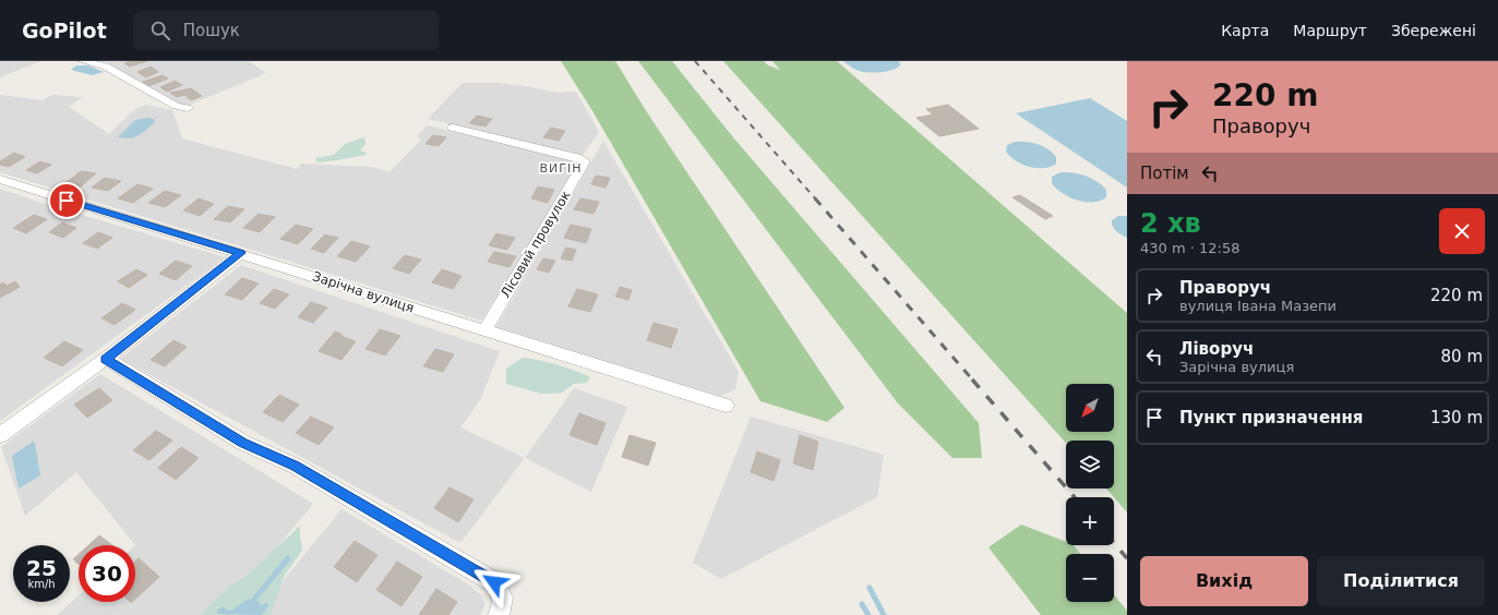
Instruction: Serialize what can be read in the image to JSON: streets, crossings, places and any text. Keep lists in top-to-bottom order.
{
  "streets": {
    "street": ["Лісовий провулок", "Зарічна вулиця"]
  },
  "crossings": [
    ["Лісовий провулок", "Зарічна вулиця"]
  ],
  "districts": ["ВИГІН"],
  "north": "bottom left",
  "page": {
    "header": "GoPilot",
    "search": "Пошук",
    "nav": ["Карта", "Маршрут", "Збережені"],
    "turn": ["220 m", "Праворуч"],
    "then": "Потім",
    "heading": ["2 хв", "430 m · 12:58"],
    "list": [
      {
        "name": "Праворуч",
        "note": "вулиця Івана Мазепи",
        "value": "220 m"
      },
      {
        "name": "Ліворуч",
        "note": "Зарічна вулиця",
        "value": "80 m"
      },
      {
        "name": "Пункт призначення",
        "value": "130 m"
      }
    ],
    "map_buttons": ["+", "−"],
    "speed": "25 km/h",
    "limit": "30",
    "buttons": ["Вихід", "Поділитися"]
  }
}
